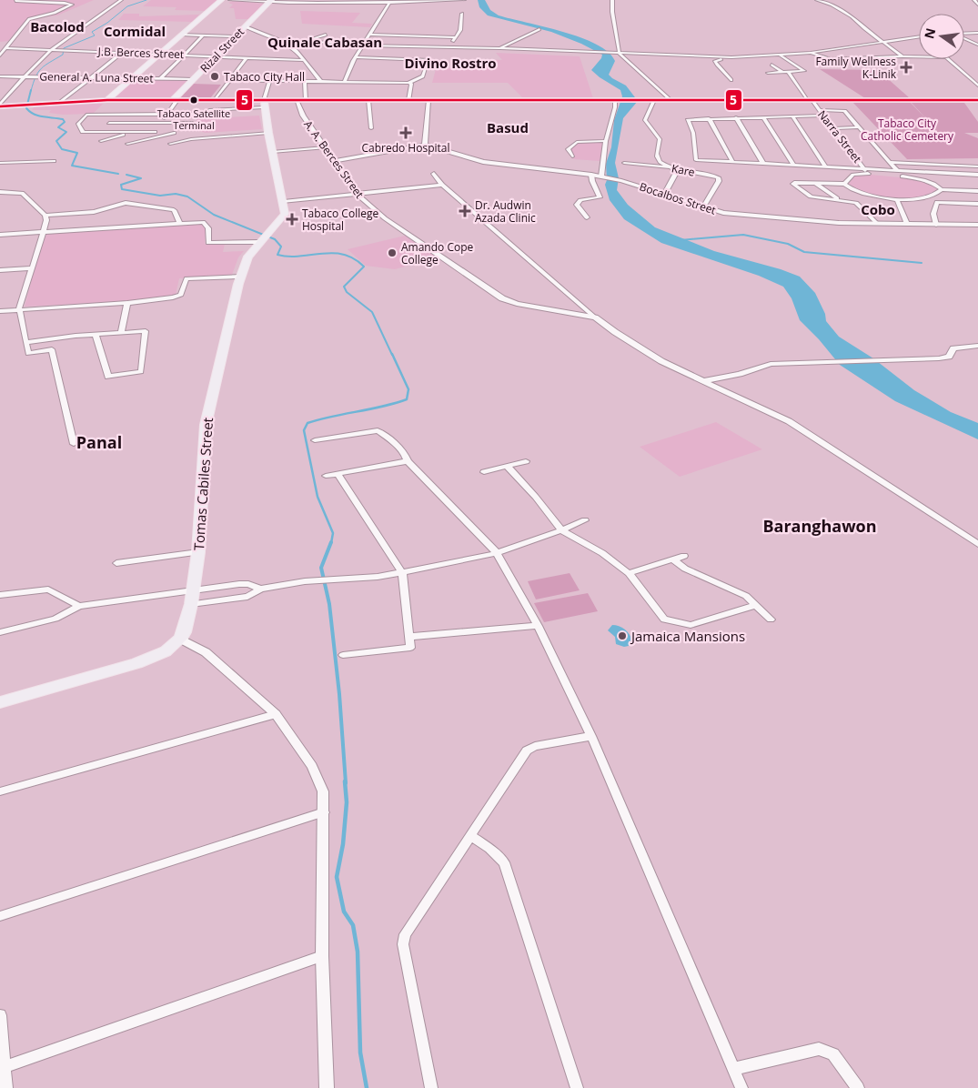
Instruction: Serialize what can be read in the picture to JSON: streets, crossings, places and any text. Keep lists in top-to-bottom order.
{
  "streets": {
    "main road": ["Rizal Street", "Tomas Cabiles Street"],
    "street": [
      "J.B. Berces Street",
      "General A. Luna Street",
      "Narra Street",
      "A. A. Berces Street",
      "Kare",
      "Bocalbos Street"
    ]
  },
  "crossings": [
    ["Rizal Street", "J.B. Berces Street"],
    ["Rizal Street", "General A. Luna Street"],
    ["Kare", "Bocalbos Street"]
  ],
  "districts": [
    "Bacolod",
    "Cormidal",
    "Quinale Cabasan",
    "Divino Rostro",
    "Basud",
    "Cobo",
    "Panal",
    "Baranghawon"
  ],
  "parks": ["Tabaco City Catholic Cemetery"],
  "places": {
    "health": [
      "Family Wellness K-Linik",
      "Cabredo Hospital",
      "Dr. Audwin Azada Clinic",
      "Tabaco College Hospital"
    ],
    "other": [
      "Tabaco City Hall",
      "Tabaco Satellite Terminal",
      "Amando Cope College",
      "Jamaica Mansions"
    ]
  },
  "lines": ["transit line 5"],
  "north": "left"
}
